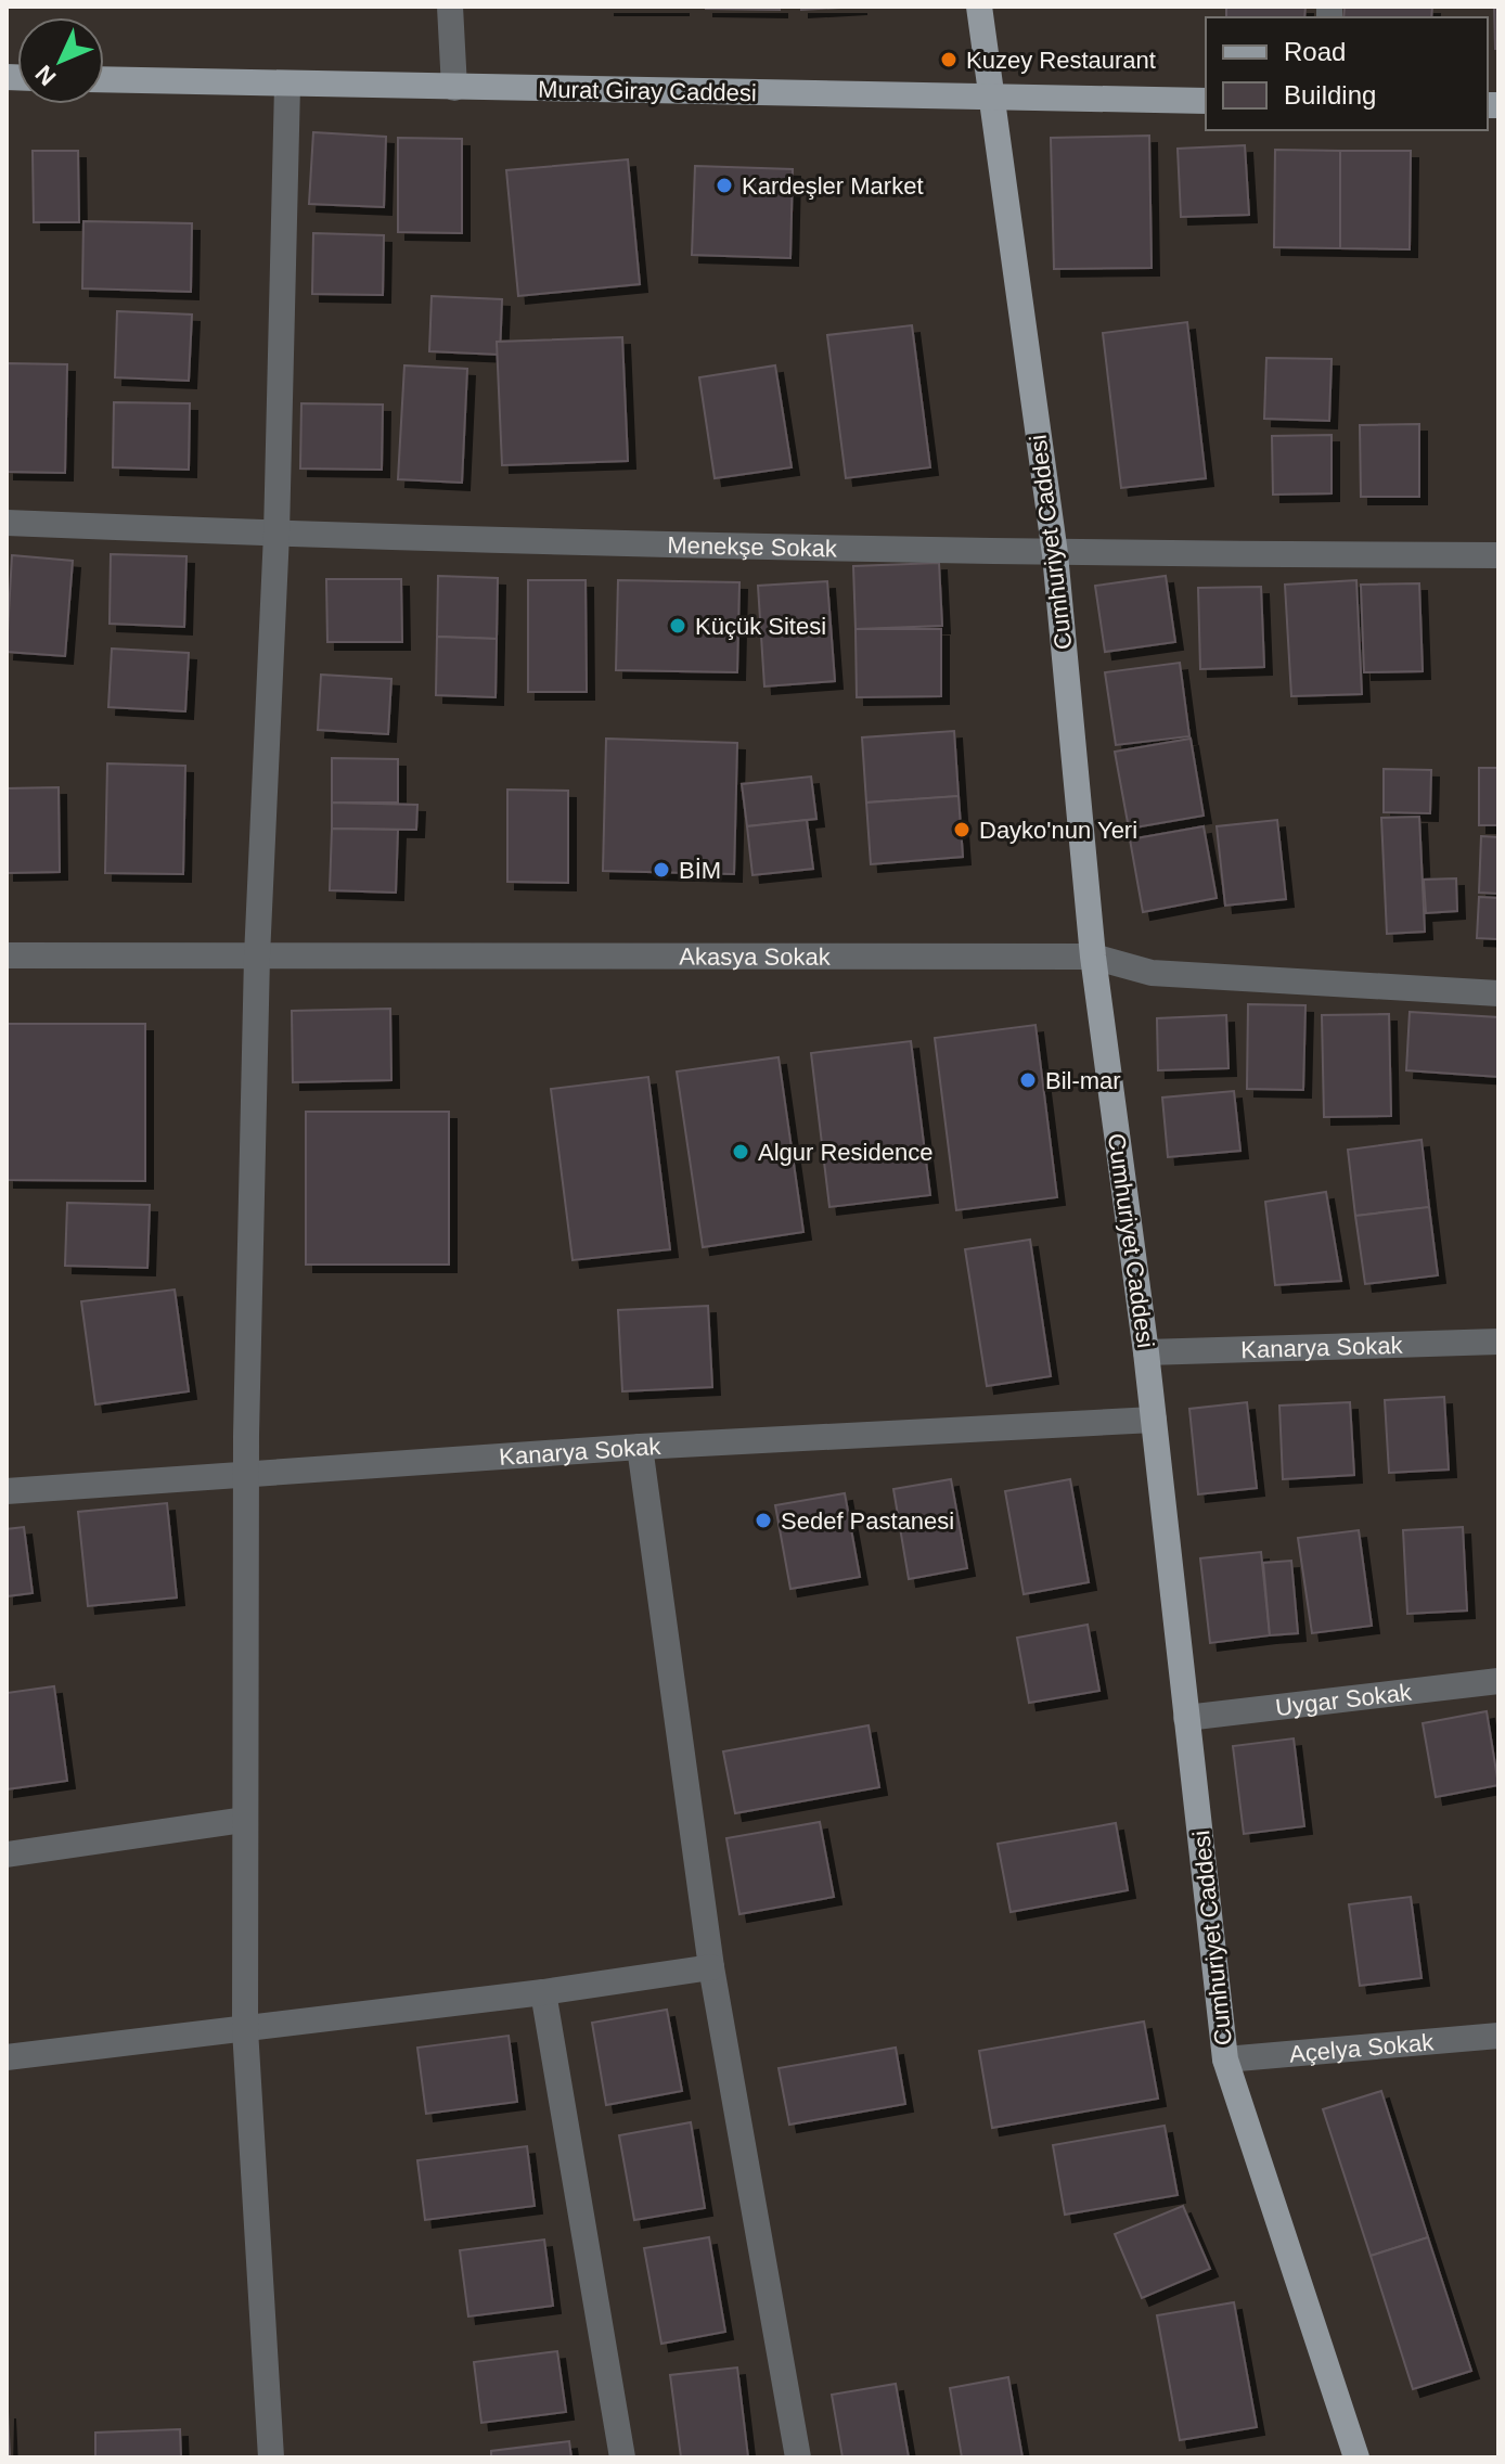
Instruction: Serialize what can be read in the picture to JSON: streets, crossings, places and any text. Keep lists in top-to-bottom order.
{
  "streets": {
    "main road": ["Murat Giray Caddesi", "Cumhuriyet Caddesi"],
    "street": [
      "Menekşe Sokak",
      "Akasya Sokak",
      "Kanarya Sokak",
      "Uygar Sokak",
      "Açelya Sokak"
    ]
  },
  "crossings": [
    ["Murat Giray Caddesi", "Cumhuriyet Caddesi"],
    ["Cumhuriyet Caddesi", "Menekşe Sokak"],
    ["Cumhuriyet Caddesi", "Akasya Sokak"],
    ["Cumhuriyet Caddesi", "Kanarya Sokak"],
    ["Cumhuriyet Caddesi", "Uygar Sokak"],
    ["Cumhuriyet Caddesi", "Açelya Sokak"]
  ],
  "places": [
    "Kuzey Restaurant",
    "Kardeşler Market",
    "Küçük Sitesi",
    "Dayko'nun Yeri",
    "BİM",
    "Bil-mar",
    "Algur Residence",
    "Sedef Pastanesi"
  ],
  "legend": ["Road", "Building"],
  "north": "bottom left"
}
